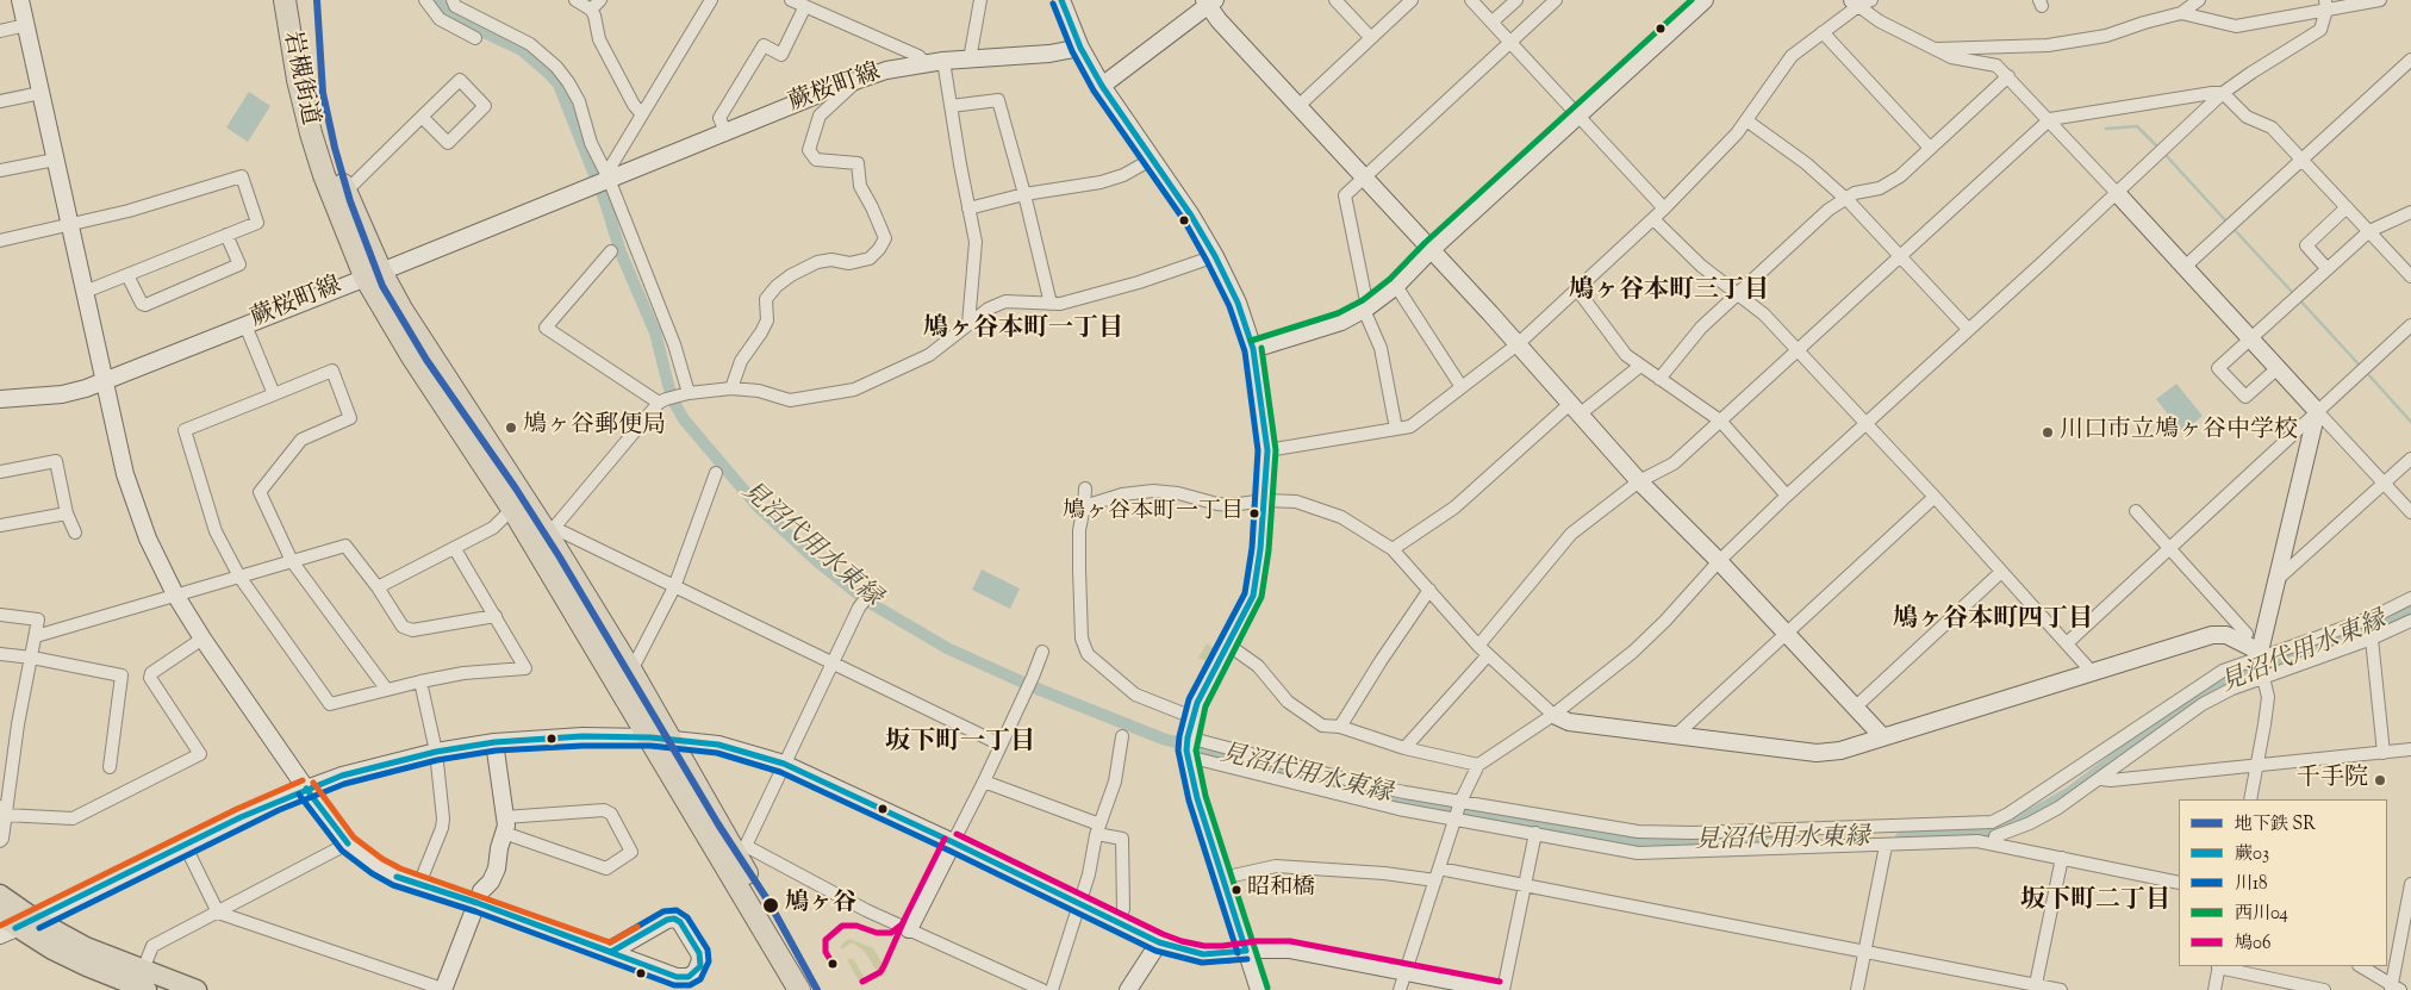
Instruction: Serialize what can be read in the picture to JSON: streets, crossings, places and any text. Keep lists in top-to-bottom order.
{
  "streets": {
    "highway": ["岩槻街道"],
    "street": ["蕨桜町線"]
  },
  "crossings": [
    ["岩槻街道", "蕨桜町線"]
  ],
  "districts": [
    "鳩ヶ谷本町三丁目",
    "鳩ヶ谷本町一丁目",
    "鳩ヶ谷本町四丁目",
    "坂下町一丁目",
    "坂下町二丁目"
  ],
  "water": ["見沼代用水東縁"],
  "places": [
    "鳩ヶ谷郵便局",
    "川口市立鳩ヶ谷中学校",
    "鳩ヶ谷本町一丁目",
    "千手院",
    "昭和橋",
    "鳩ヶ谷"
  ],
  "lines": [
    "metro line SR",
    "transit line 蕨03",
    "transit line 西川04",
    "transit line 川18",
    "transit line 鳩06"
  ],
  "legend": [
    "地下鉄 SR",
    "蕨03",
    "川18",
    "西川04",
    "鳩06"
  ]
}
